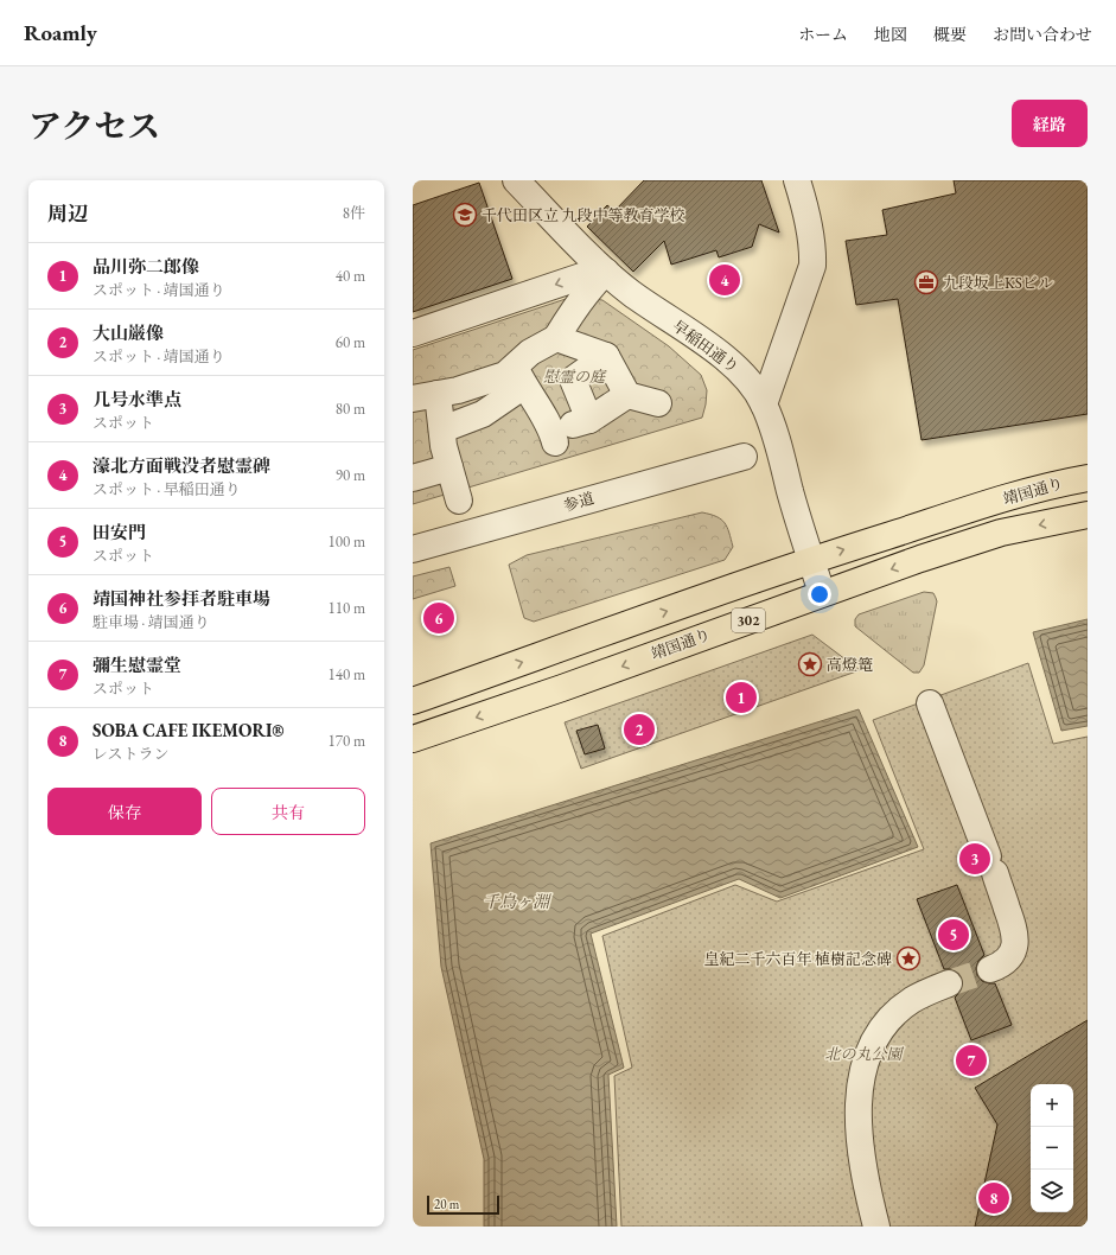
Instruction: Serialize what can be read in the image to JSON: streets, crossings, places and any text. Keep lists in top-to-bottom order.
{
  "streets": {
    "main road": ["靖国通り", "302"],
    "street": ["早稲田通り", "参道"]
  },
  "crossings": [
    ["早稲田通り", "靖国通り"]
  ],
  "water": ["千鳥ヶ淵"],
  "parks": ["慰霊の庭", "北の丸公園"],
  "places": {
    "school or university": ["千代田区立 九段中等教育学校"],
    "office": ["九段坂上KSビル"],
    "place": ["高燈篭", "皇紀二千六百年 植樹記念碑"]
  },
  "scale_bar": "20 m",
  "page": {
    "header": "Roamly",
    "nav": [
      "ホーム",
      "地図",
      "概要",
      "お問い合わせ"
    ],
    "title": "アクセス",
    "buttons": [
      "経路",
      ["保存", "共有"]
    ],
    "heading": ["周辺", "8件"],
    "list": [
      {
        "mark": "1",
        "name": "品川弥二郎像",
        "note": "スポット · 靖国通り",
        "value": "40 m"
      },
      {
        "mark": "2",
        "name": "大山巌像",
        "note": "スポット · 靖国通り",
        "value": "60 m"
      },
      {
        "mark": "3",
        "name": "几号水準点",
        "note": "スポット",
        "value": "80 m"
      },
      {
        "mark": "4",
        "name": "濠北方面戦没者慰霊碑",
        "note": "スポット · 早稲田通り",
        "value": "90 m"
      },
      {
        "mark": "5",
        "name": "田安門",
        "note": "スポット",
        "value": "100 m"
      },
      {
        "mark": "6",
        "name": "靖国神社参拝者駐車場",
        "note": "駐車場 · 靖国通り",
        "value": "110 m"
      },
      {
        "mark": "7",
        "name": "彌生慰霊堂",
        "note": "スポット",
        "value": "140 m"
      },
      {
        "mark": "8",
        "name": "SOBA CAFE IKEMORI®",
        "note": "レストラン",
        "value": "170 m"
      }
    ],
    "pins": [
      "4",
      "6",
      "1",
      "2",
      "3",
      "5",
      "7",
      "8"
    ],
    "map_buttons": ["+", "−"],
    "scale": "20 m"
  }
}
